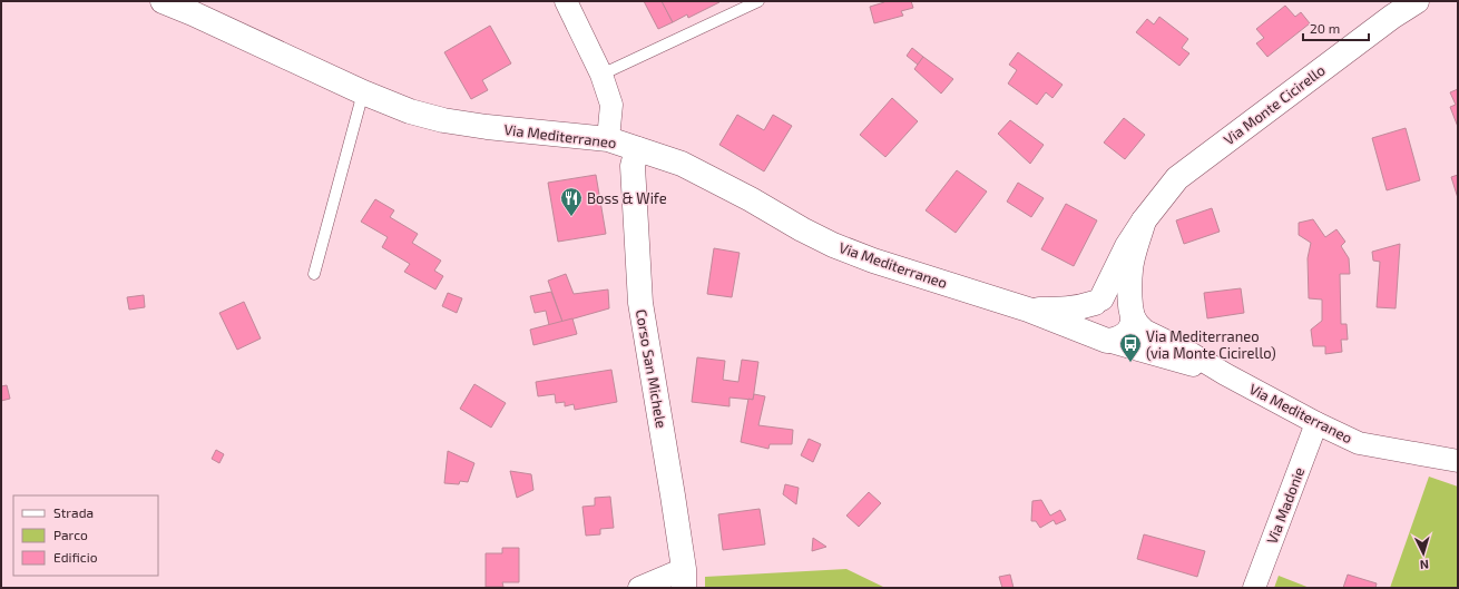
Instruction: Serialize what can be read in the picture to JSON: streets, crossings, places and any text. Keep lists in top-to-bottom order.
{
  "streets": {
    "street": [
      "Via Monte Cicirello",
      "Via Mediterraneo",
      "Corso San Michele",
      "Via Madonie"
    ]
  },
  "crossings": [
    ["Via Mediterraneo", "Corso San Michele"],
    ["Via Mediterraneo", "Via Madonie"]
  ],
  "places": {
    "restaurant": ["Boss & Wife"],
    "bus stop": ["Via Mediterraneo (via Monte Cicirello)"]
  },
  "legend": ["Strada", "Parco", "Edificio"],
  "scale_bar": "20 m",
  "north": "bottom"
}
